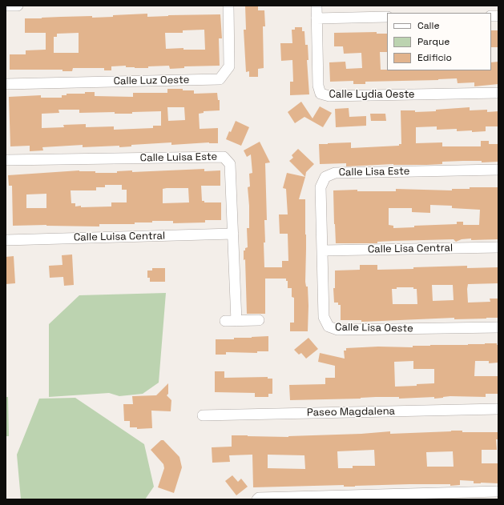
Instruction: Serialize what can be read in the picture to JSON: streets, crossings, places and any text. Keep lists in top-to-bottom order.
{
  "streets": {
    "street": [
      "Calle Luz Oeste",
      "Calle Lydia Oeste",
      "Calle Luisa Este",
      "Calle Lisa Este",
      "Calle Luisa Central",
      "Calle Lisa Central",
      "Calle Lisa Oeste",
      "Paseo Magdalena"
    ]
  },
  "crossings": [
    ["Calle Luisa Este", "Calle Luisa Central"],
    ["Calle Lisa Este", "Calle Lisa Central"],
    ["Calle Lisa Este", "Calle Lisa Oeste"],
    ["Calle Lisa Central", "Calle Lisa Oeste"]
  ],
  "legend": ["Calle", "Parque", "Edificio"]
}
